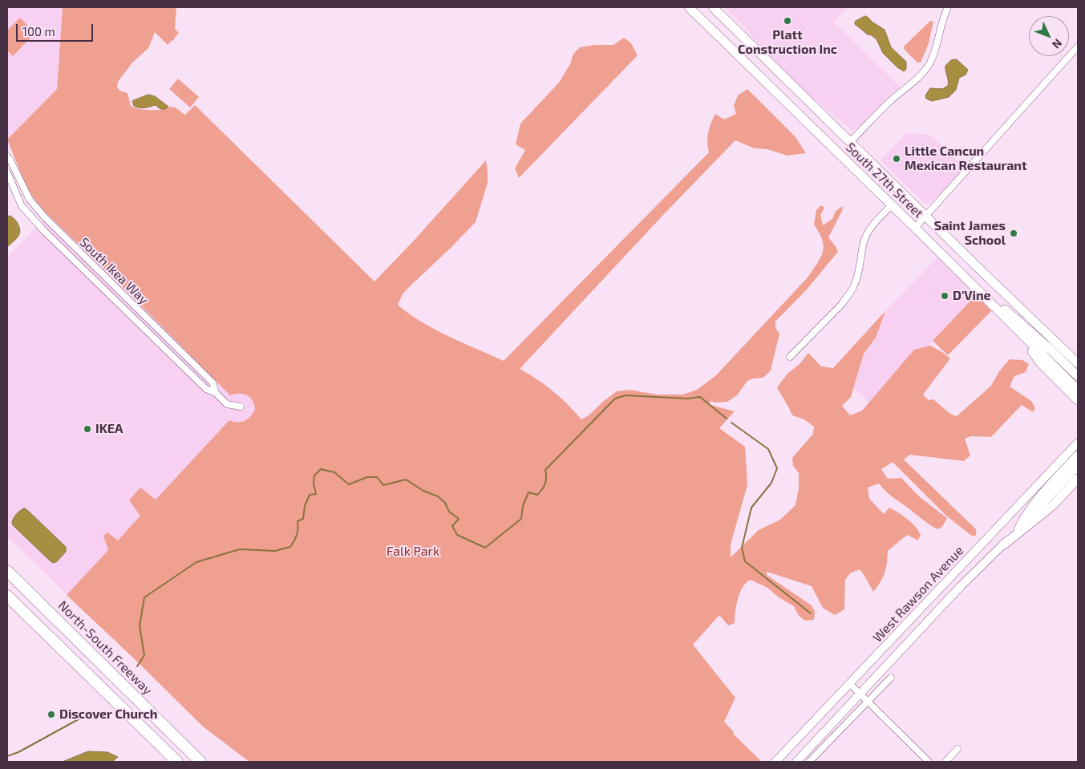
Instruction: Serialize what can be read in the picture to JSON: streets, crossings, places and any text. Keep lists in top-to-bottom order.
{
  "streets": {
    "highway": ["North-South Freeway"],
    "main road": ["South 27th Street", "West Rawson Avenue"],
    "street": ["South Ikea Way"]
  },
  "parks": ["Falk Park"],
  "places": [
    "Platt Construction Inc",
    "Little Cancun Mexican Restaurant",
    "Saint James School",
    "D'Vine",
    "IKEA",
    "Discover Church"
  ],
  "scale_bar": "100 m",
  "north": "bottom right"
}
